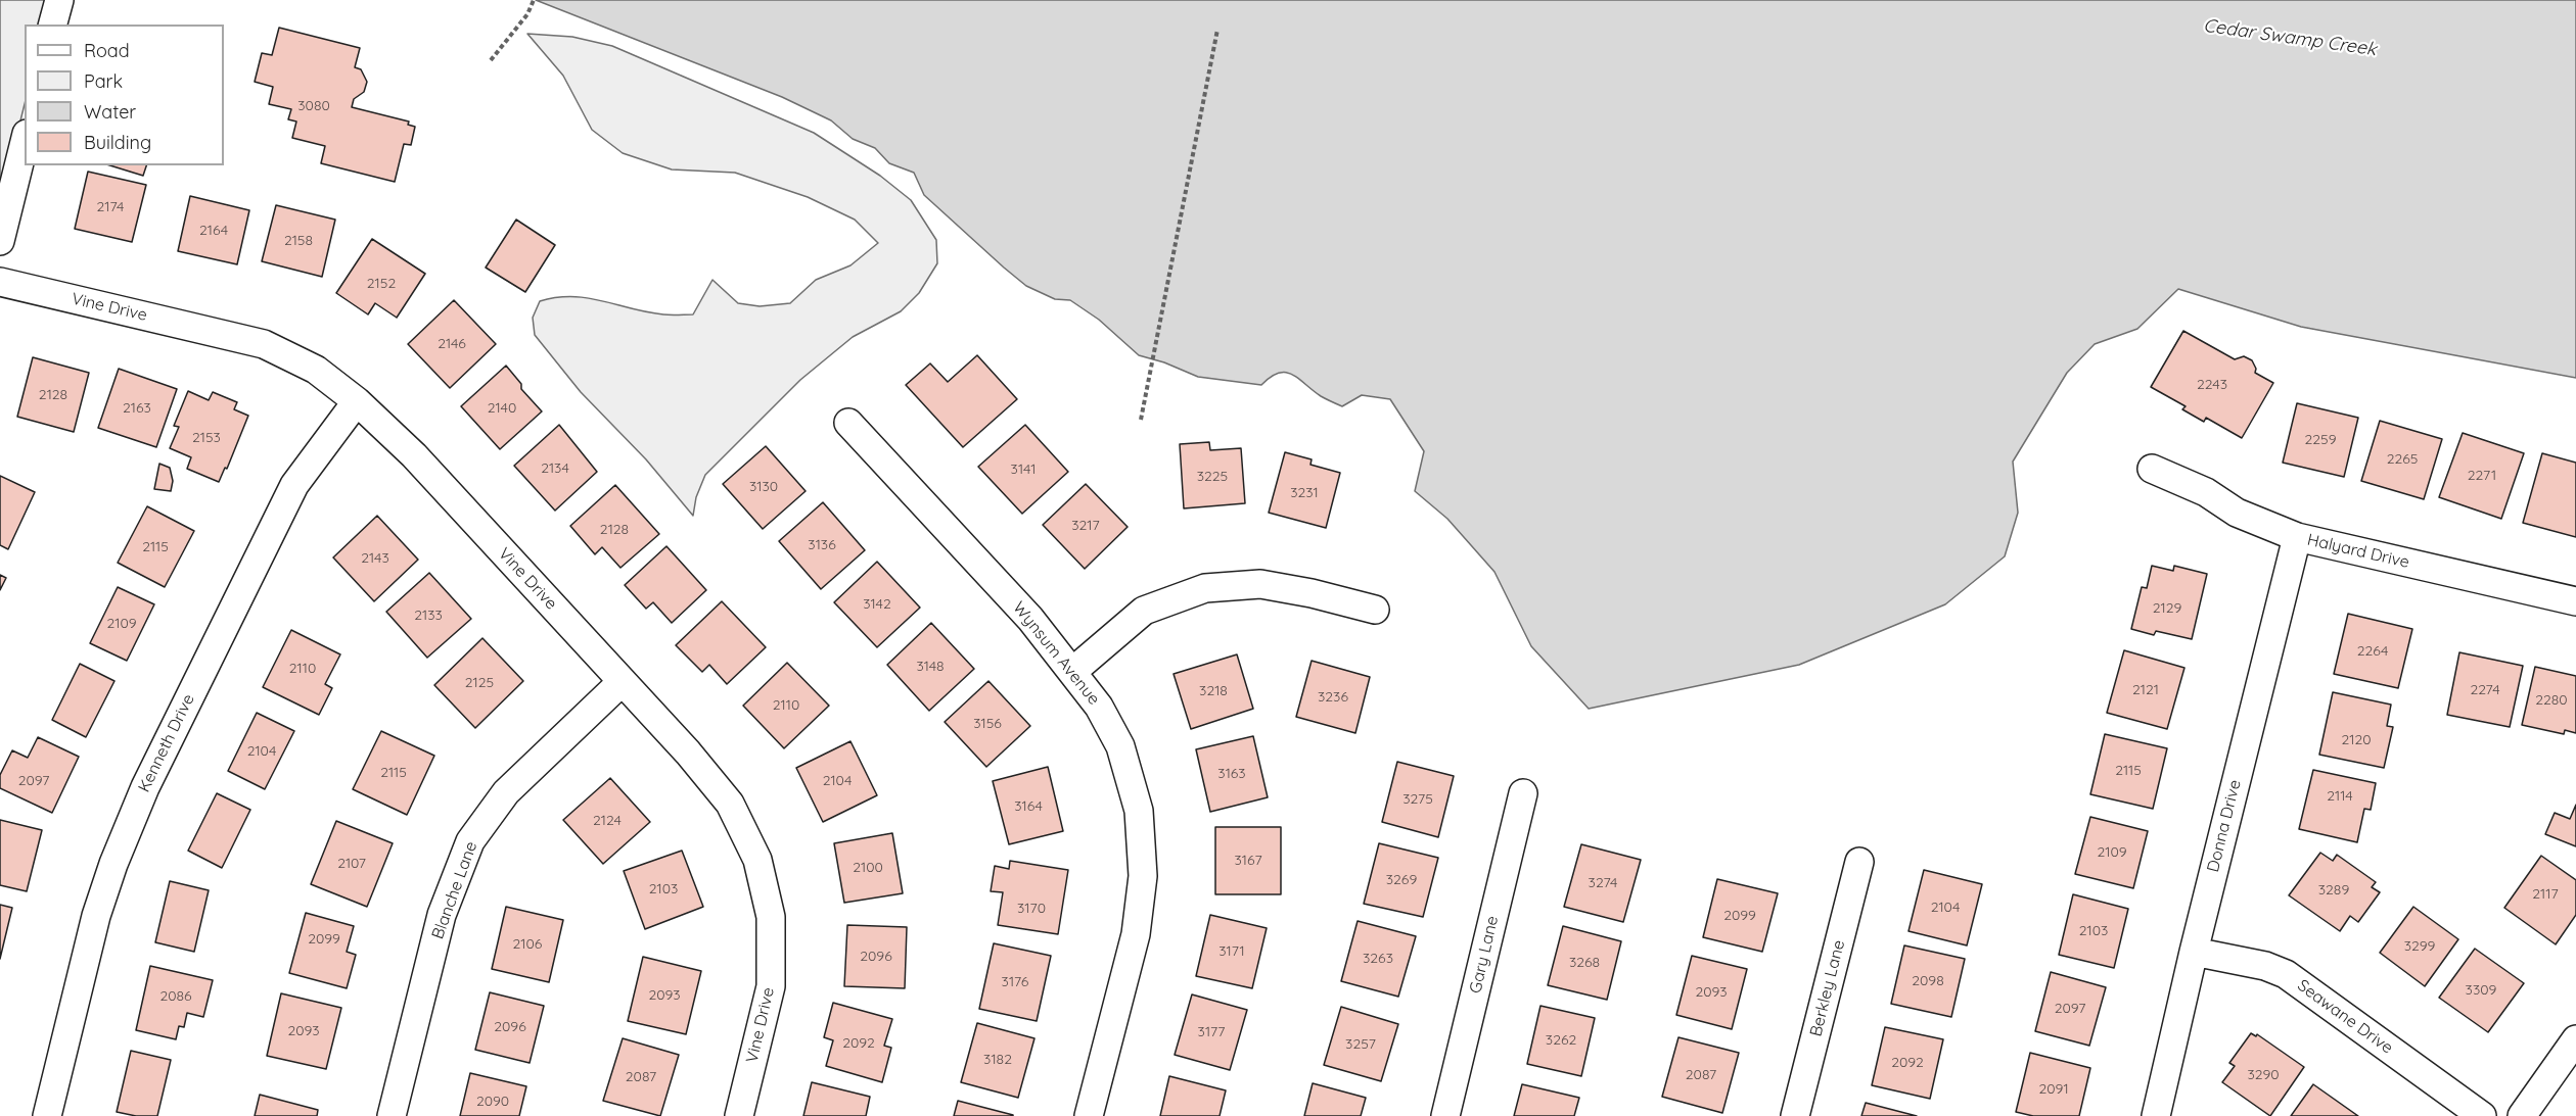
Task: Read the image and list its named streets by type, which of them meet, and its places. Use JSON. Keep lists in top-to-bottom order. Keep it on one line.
{"streets":{"street":["Vine Drive","Halyard Drive","Wynsum Avenue","Kenneth Drive","Donna Drive","Blanche Lane","Gary Lane","Berkley Lane","Seawane Drive"]},"crossings":[["Vine Drive","Kenneth Drive"],["Vine Drive","Blanche Lane"],["Halyard Drive","Donna Drive"],["Donna Drive","Seawane Drive"]],"water":["Cedar Swamp Creek"],"house_numbers":["3080","2174","2164","2158","2152","2146","2243","2128","2163","2140","2153","2259","2265","2134","3141","2271","3225","3130","3231","3217","2128","3136","2115","2143","3142","2129","2133","2109","2264","3148","2110","2125","2121","2274","3218","3236","2280","2110","3156","2120","2104","2115","2115","3163","2097","2104","2114","3275","3164","2124","2109","3167","2107","2100","3269","3274","2103","3289","2117","2104","3170","2099","2103","2099","2106","3299","3171","2096","3263","3268","2098","3176","3309","2093","2093","2086","2097","2096","2093","3177","3262","2092","3257","3182","2092","2087","3290","2087","2091","2090"],"legend":["Road","Park","Water","Building"]}
